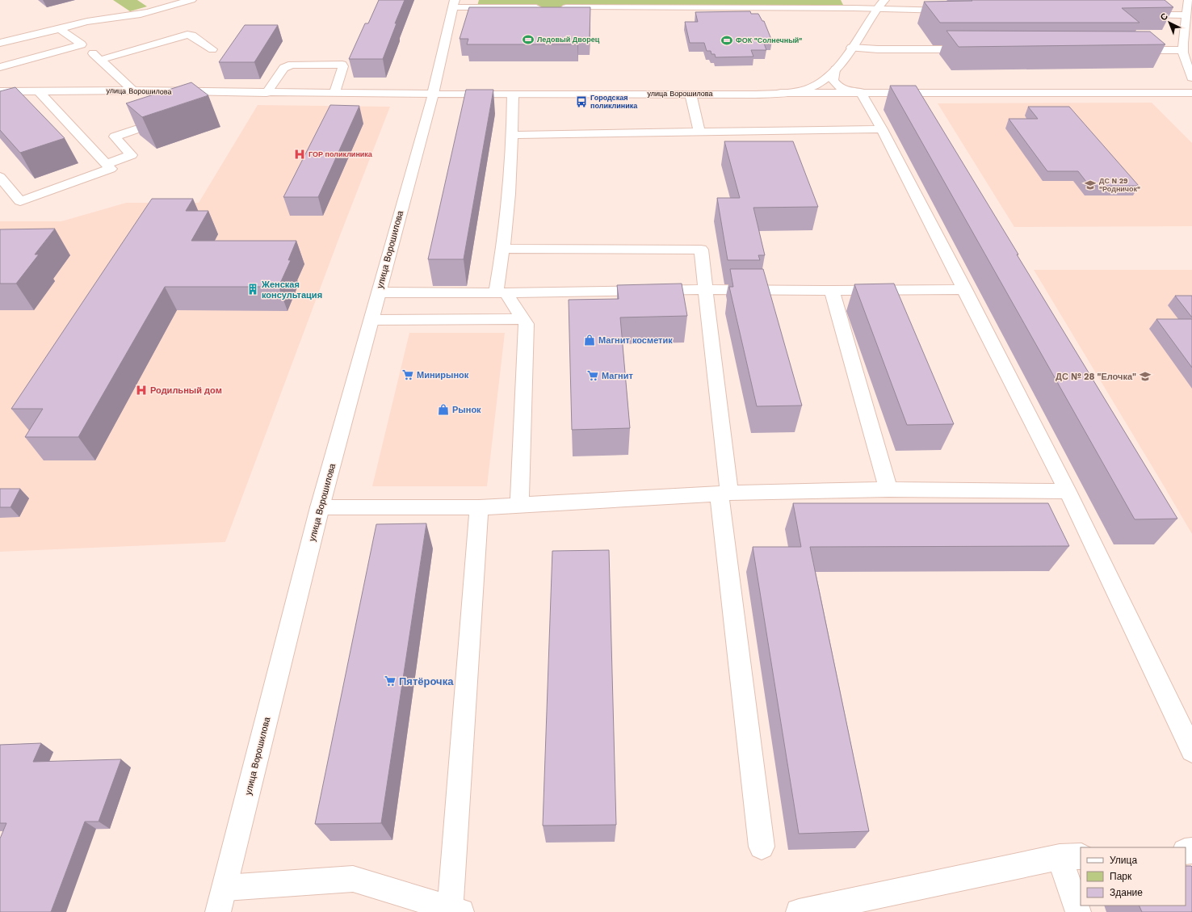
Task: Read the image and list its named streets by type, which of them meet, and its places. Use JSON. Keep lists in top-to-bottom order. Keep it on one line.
{"streets":{"main road":["улица Ворошилова"]},"places":{"sports":["Ледовый Дворец","ФОК \"Солнечный\""],"bus stop":["Городская поликлиника"],"hospital":["ГОР поликлиника","Родильный дом"],"school or university":["ДС N 29 \"Родничок\"","ДС № 28 \"Елочка\""],"building":["Женская консультация"],"shop":["Магнит косметик","Рынок"],"supermarket":["Минирынок","Магнит","Пятёрочка"]},"legend":["Улица","Парк","Здание"],"north":"top left"}
